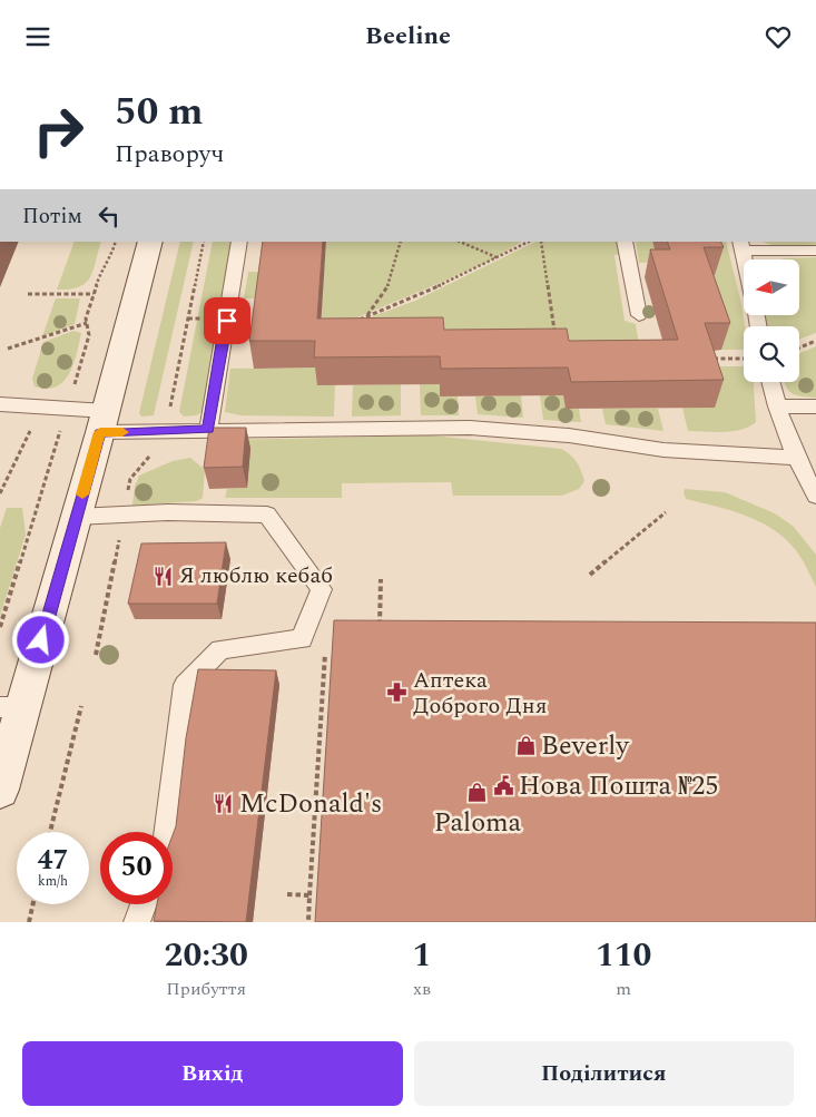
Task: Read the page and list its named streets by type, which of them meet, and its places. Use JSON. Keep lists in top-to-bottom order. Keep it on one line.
{"places":{"restaurant":["Я люблю кебаб","McDonald's"],"pharmacy":["Аптека Доброго Дня"],"shop":["Beverly","Paloma"],"public building":["Нова Пошта №25"]},"north":"left","page":{"header":"Beeline","turn":["50 m","Праворуч"],"then":"Потім","speed":"47 km/h","limit":"50","eta":["20:30","Прибуття","1","хв","110","m"],"buttons":["Вихід","Поділитися"]}}
